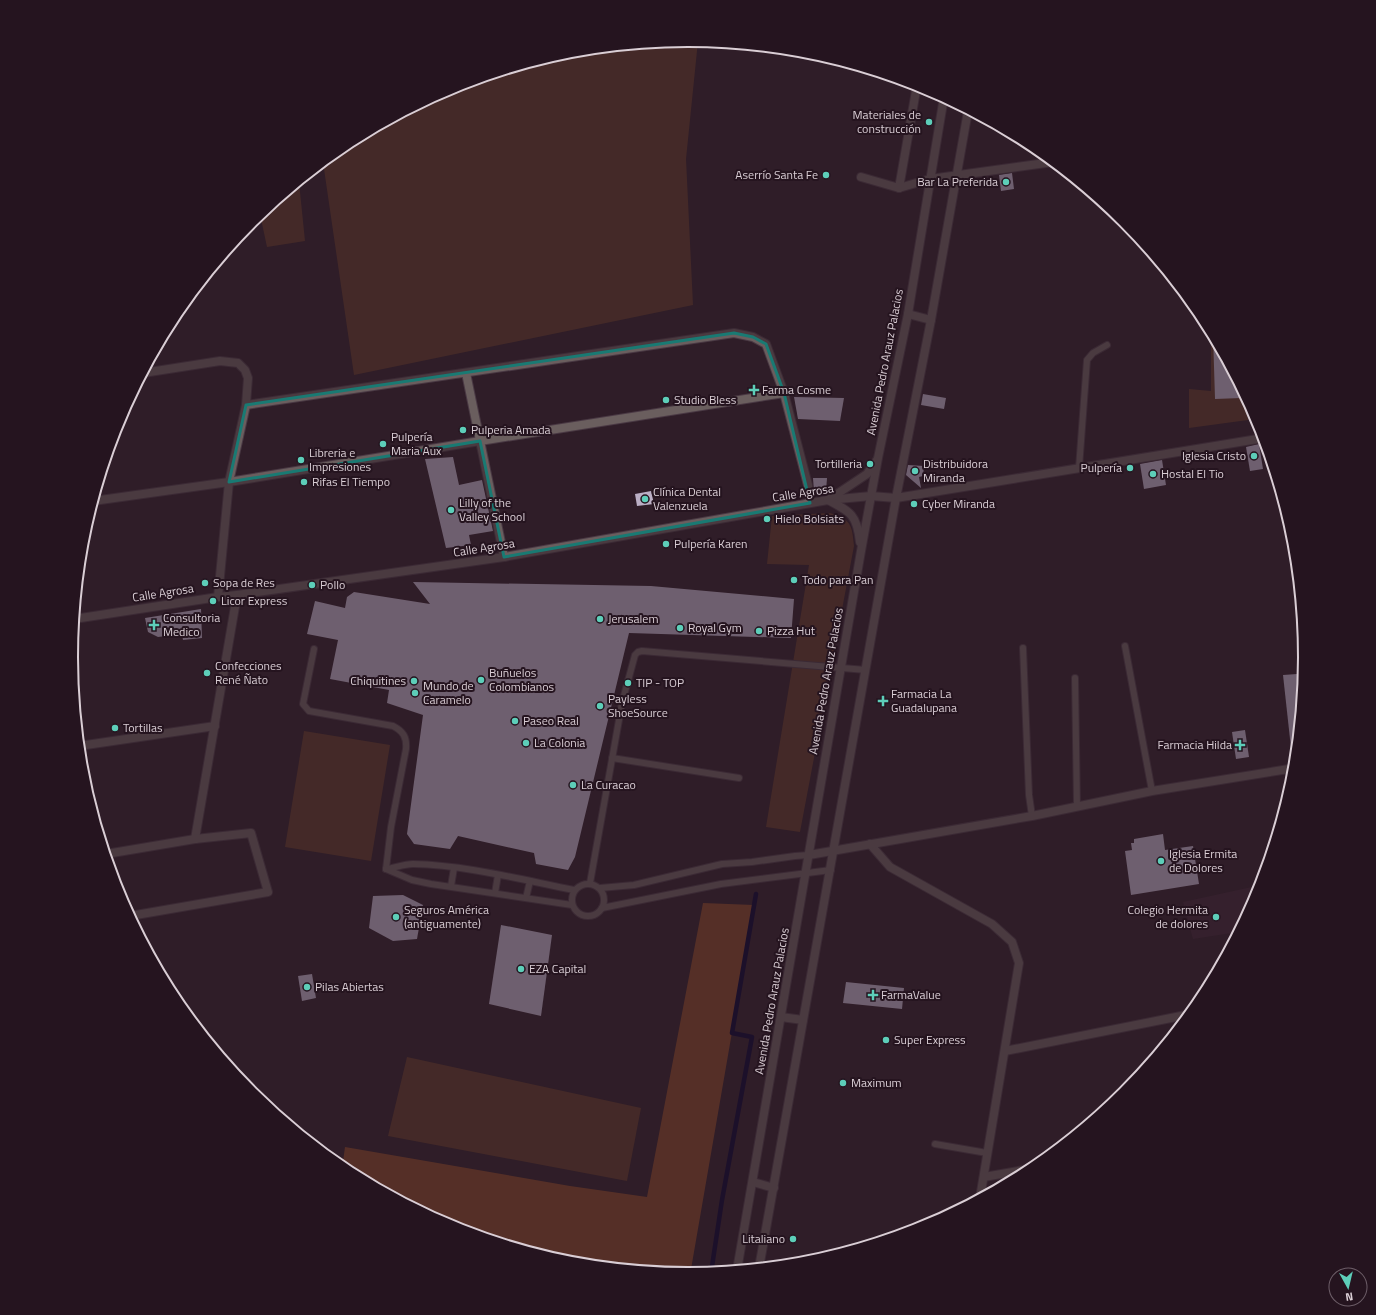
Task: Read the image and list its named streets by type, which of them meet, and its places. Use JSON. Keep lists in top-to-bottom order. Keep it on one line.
{"streets":{"street":["Avenida Pedro Arauz Palacios","Calle Agrosa"]},"crossings":[["Avenida Pedro Arauz Palacios","Calle Agrosa"]],"places":{"other":["Materiales de construcción","Aserrío Santa Fe","Bar La Preferida","Studio Bless","Pulperia Amada","Pulpería Maria Aux","Iglesia Cristo","Libreria e Impresiones","Tortilleria","Pulpería","Distribuidora Miranda","Hostal El Tio","Rifas El Tiempo","Clínica Dental Valenzuela","Cyber Miranda","Lilly of the Valley School","Hielo Bolsiats","Pulpería Karen","Todo para Pan","Sopa de Res","Pollo","Licor Express","Jerusalem","Royal Gym","Pizza Hut","Confecciones René Ñato","Buñuelos Colombianos","Chiquitines","TIP - TOP","Mundo de Caramelo","Payless ShoeSource","Paseo Real","Tortillas","La Colonia","La Curacao","Iglesia Ermita de Dolores","Seguros América (antiguamente)","Colegio Hermita de dolores","EZA Capital","Pilas Abiertas","Super Express","Maximum","Litaliano"],"health":["Farma Cosme","Consultoria Medico","Farmacia La Guadalupana","Farmacia Hilda","FarmaValue"]},"north":"bottom"}
